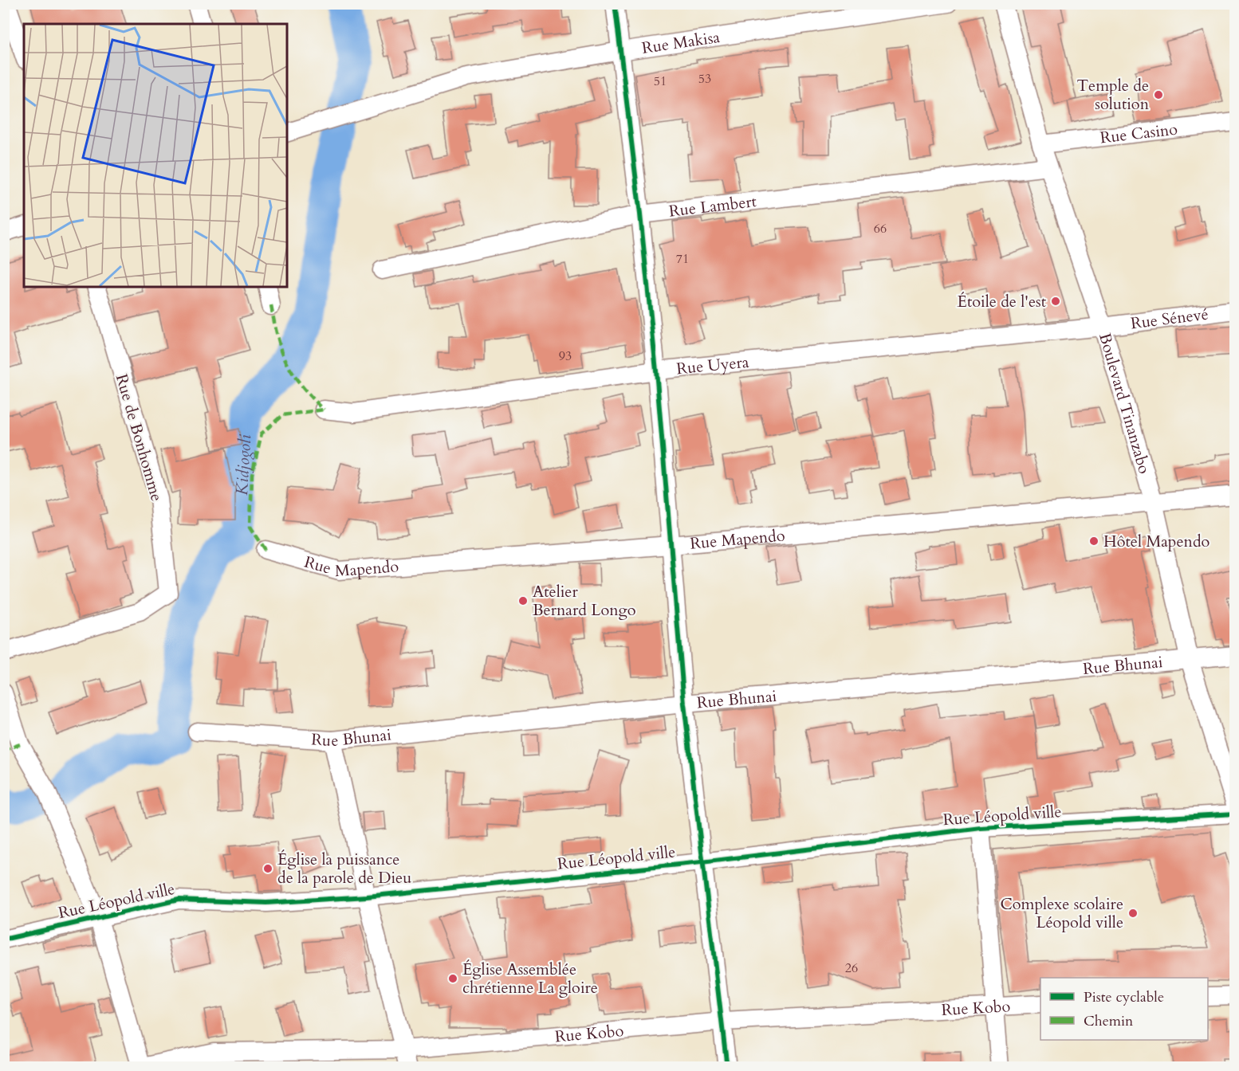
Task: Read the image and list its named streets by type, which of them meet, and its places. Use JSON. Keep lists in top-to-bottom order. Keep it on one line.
{"streets":{"street":["Rue Makisa","Rue Casino","Rue Lambert","Rue Sénevé","Rue Uyera","Boulevard Tinanzabo","Rue de Bonhomme","Rue Mapendo","Rue Bhunai","Rue Léopold ville","Rue Kobo"]},"crossings":[["Rue Casino","Boulevard Tinanzabo"],["Rue Lambert","Boulevard Tinanzabo"],["Rue Sénevé","Rue Uyera"],["Rue Sénevé","Boulevard Tinanzabo"],["Rue Uyera","Boulevard Tinanzabo"],["Boulevard Tinanzabo","Rue Mapendo"],["Boulevard Tinanzabo","Rue Bhunai"]],"water":["Kidjogoli"],"places":["Temple de solution","Étoile de l'est","Hôtel Mapendo","Atelier Bernard Longo","Église la puissance de la parole de Dieu","Complexe scolaire Léopold ville","Église Assemblée chrétienne La gloire"],"house_numbers":["53","51","66","71","93","26"],"legend":["Piste cyclable","Chemin"]}
